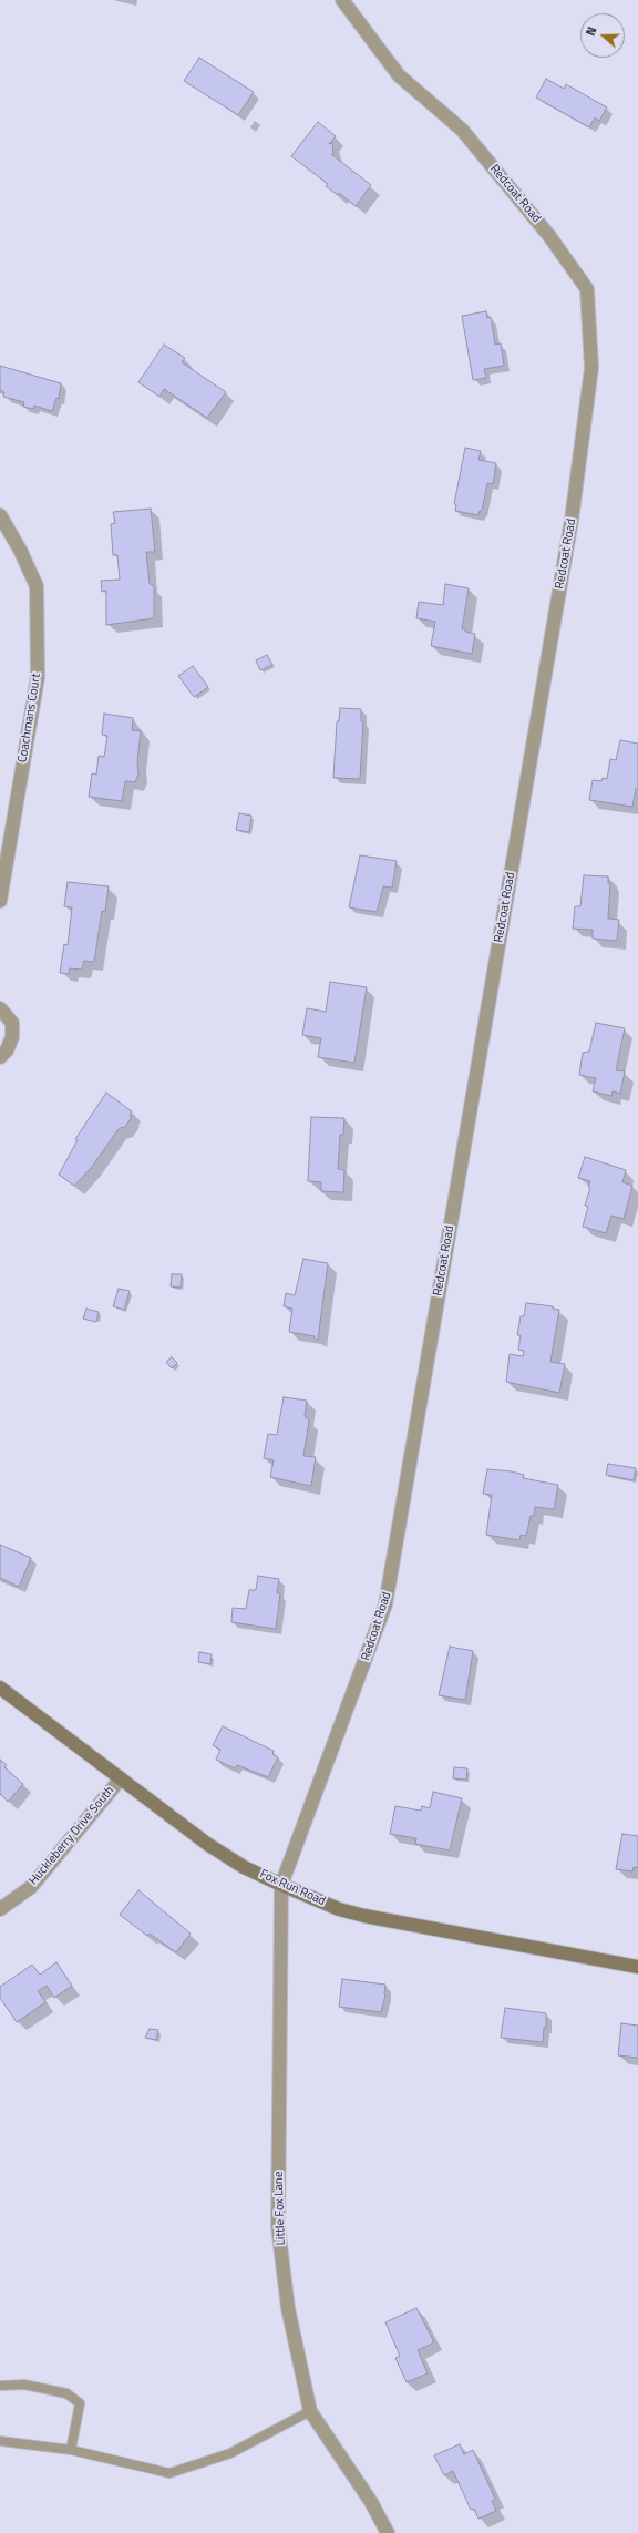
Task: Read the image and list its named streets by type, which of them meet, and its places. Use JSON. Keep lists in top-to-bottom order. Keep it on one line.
{"streets":{"street":["Redcoat Road","Coachmans Court","Huckleberry Drive South","Fox Run Road","Little Fox Lane"]},"crossings":[["Redcoat Road","Fox Run Road"],["Redcoat Road","Little Fox Lane"],["Huckleberry Drive South","Fox Run Road"],["Fox Run Road","Little Fox Lane"]],"north":"left"}
